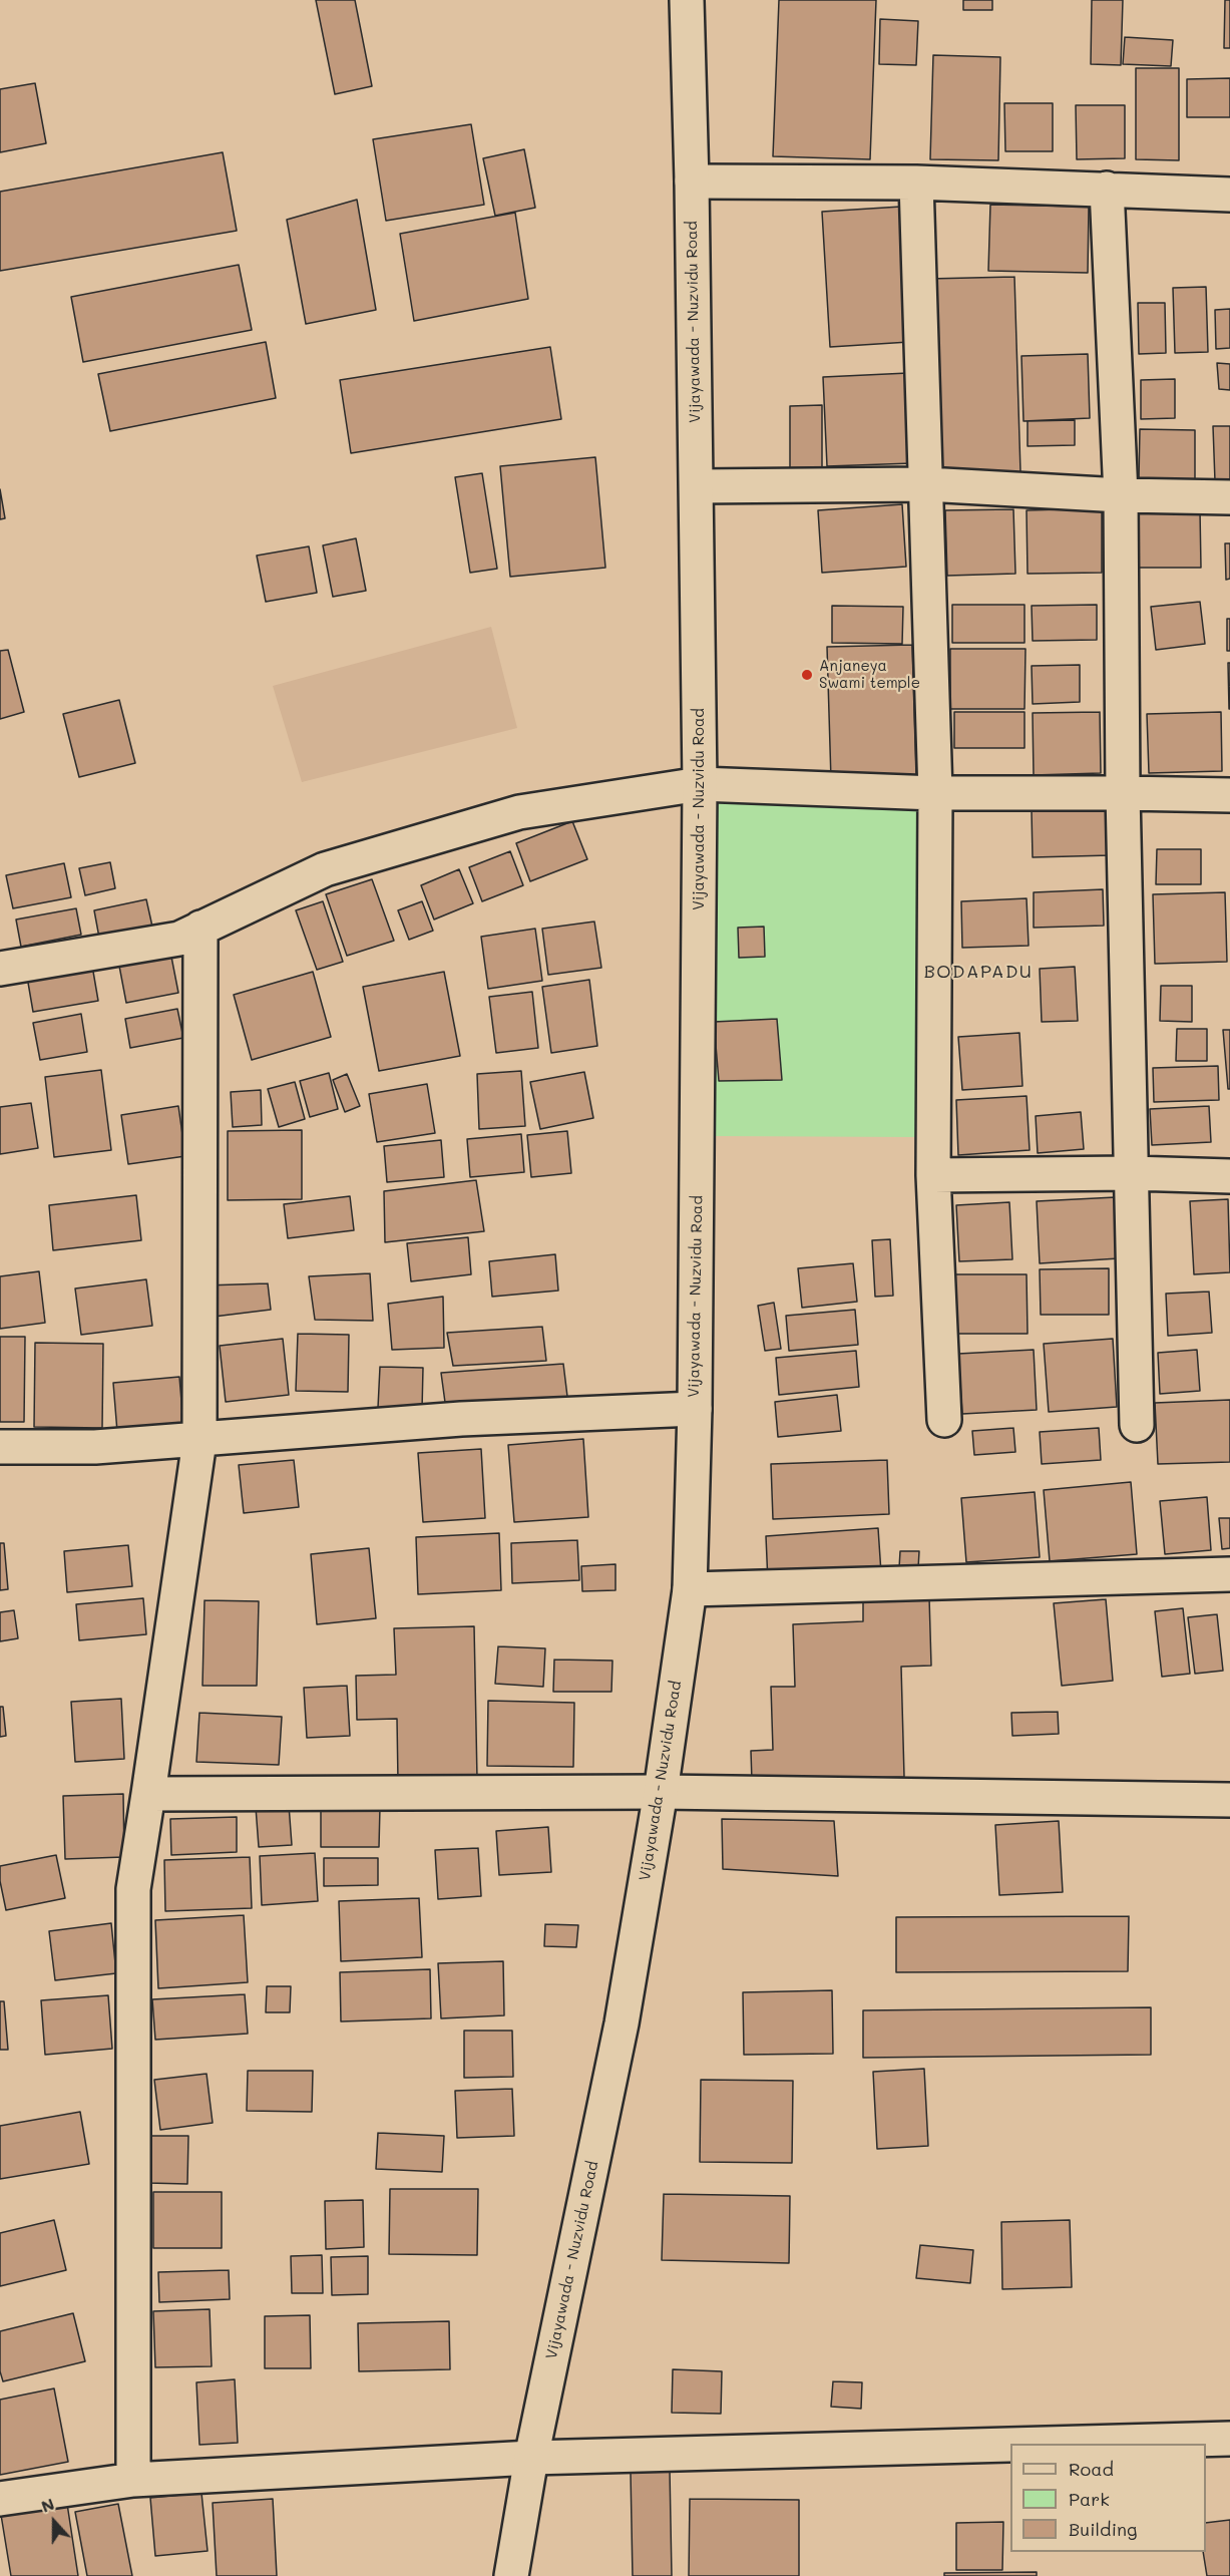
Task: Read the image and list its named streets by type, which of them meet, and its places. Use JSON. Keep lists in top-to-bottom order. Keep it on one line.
{"streets":{"street":["Vijayawada - Nuzvidu Road"]},"districts":["BODAPADU"],"places":["Anjaneya Swami temple"],"legend":["Road","Park","Building"],"north":"top"}
